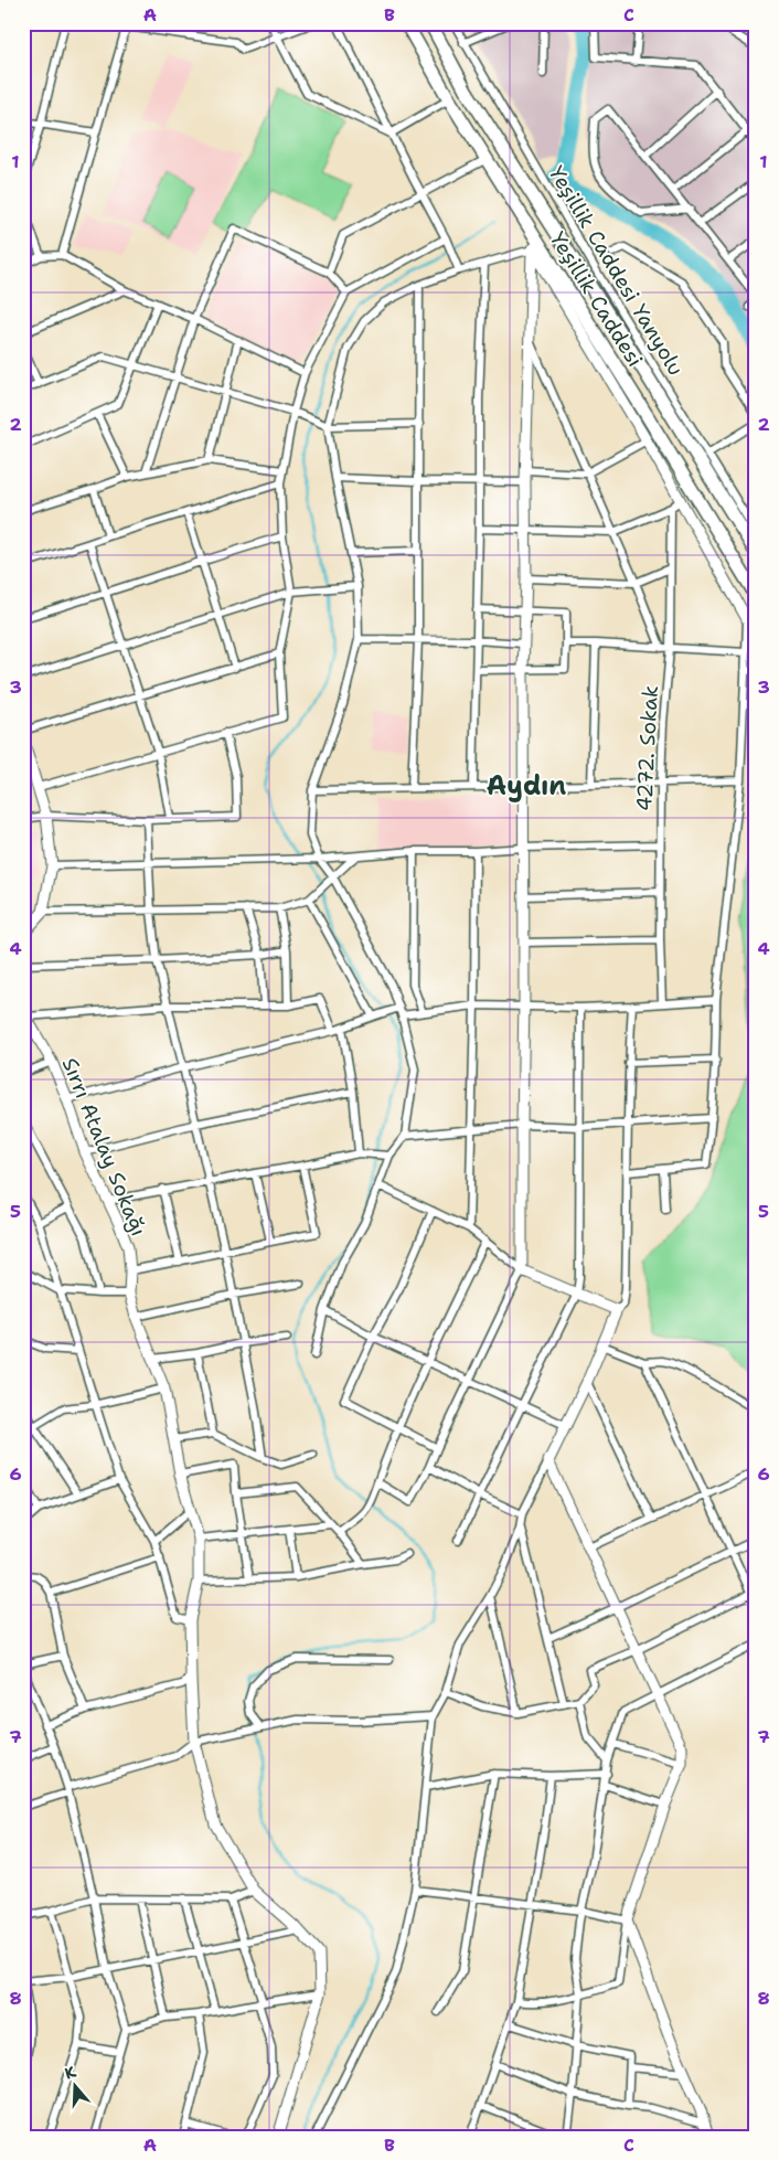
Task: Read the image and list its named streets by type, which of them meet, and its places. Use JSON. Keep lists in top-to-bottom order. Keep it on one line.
{"streets":{"highway":["Yeşillik Caddesi"],"street":["Yeşillik Caddesi Yanyolu","4272. Sokak","Sırrı Atalay Sokağı"]},"districts":["Aydın"],"north":"top","grid":{"columns":["A","B","C"],"rows":["1","2","3","4","5","6","7","8"]}}
